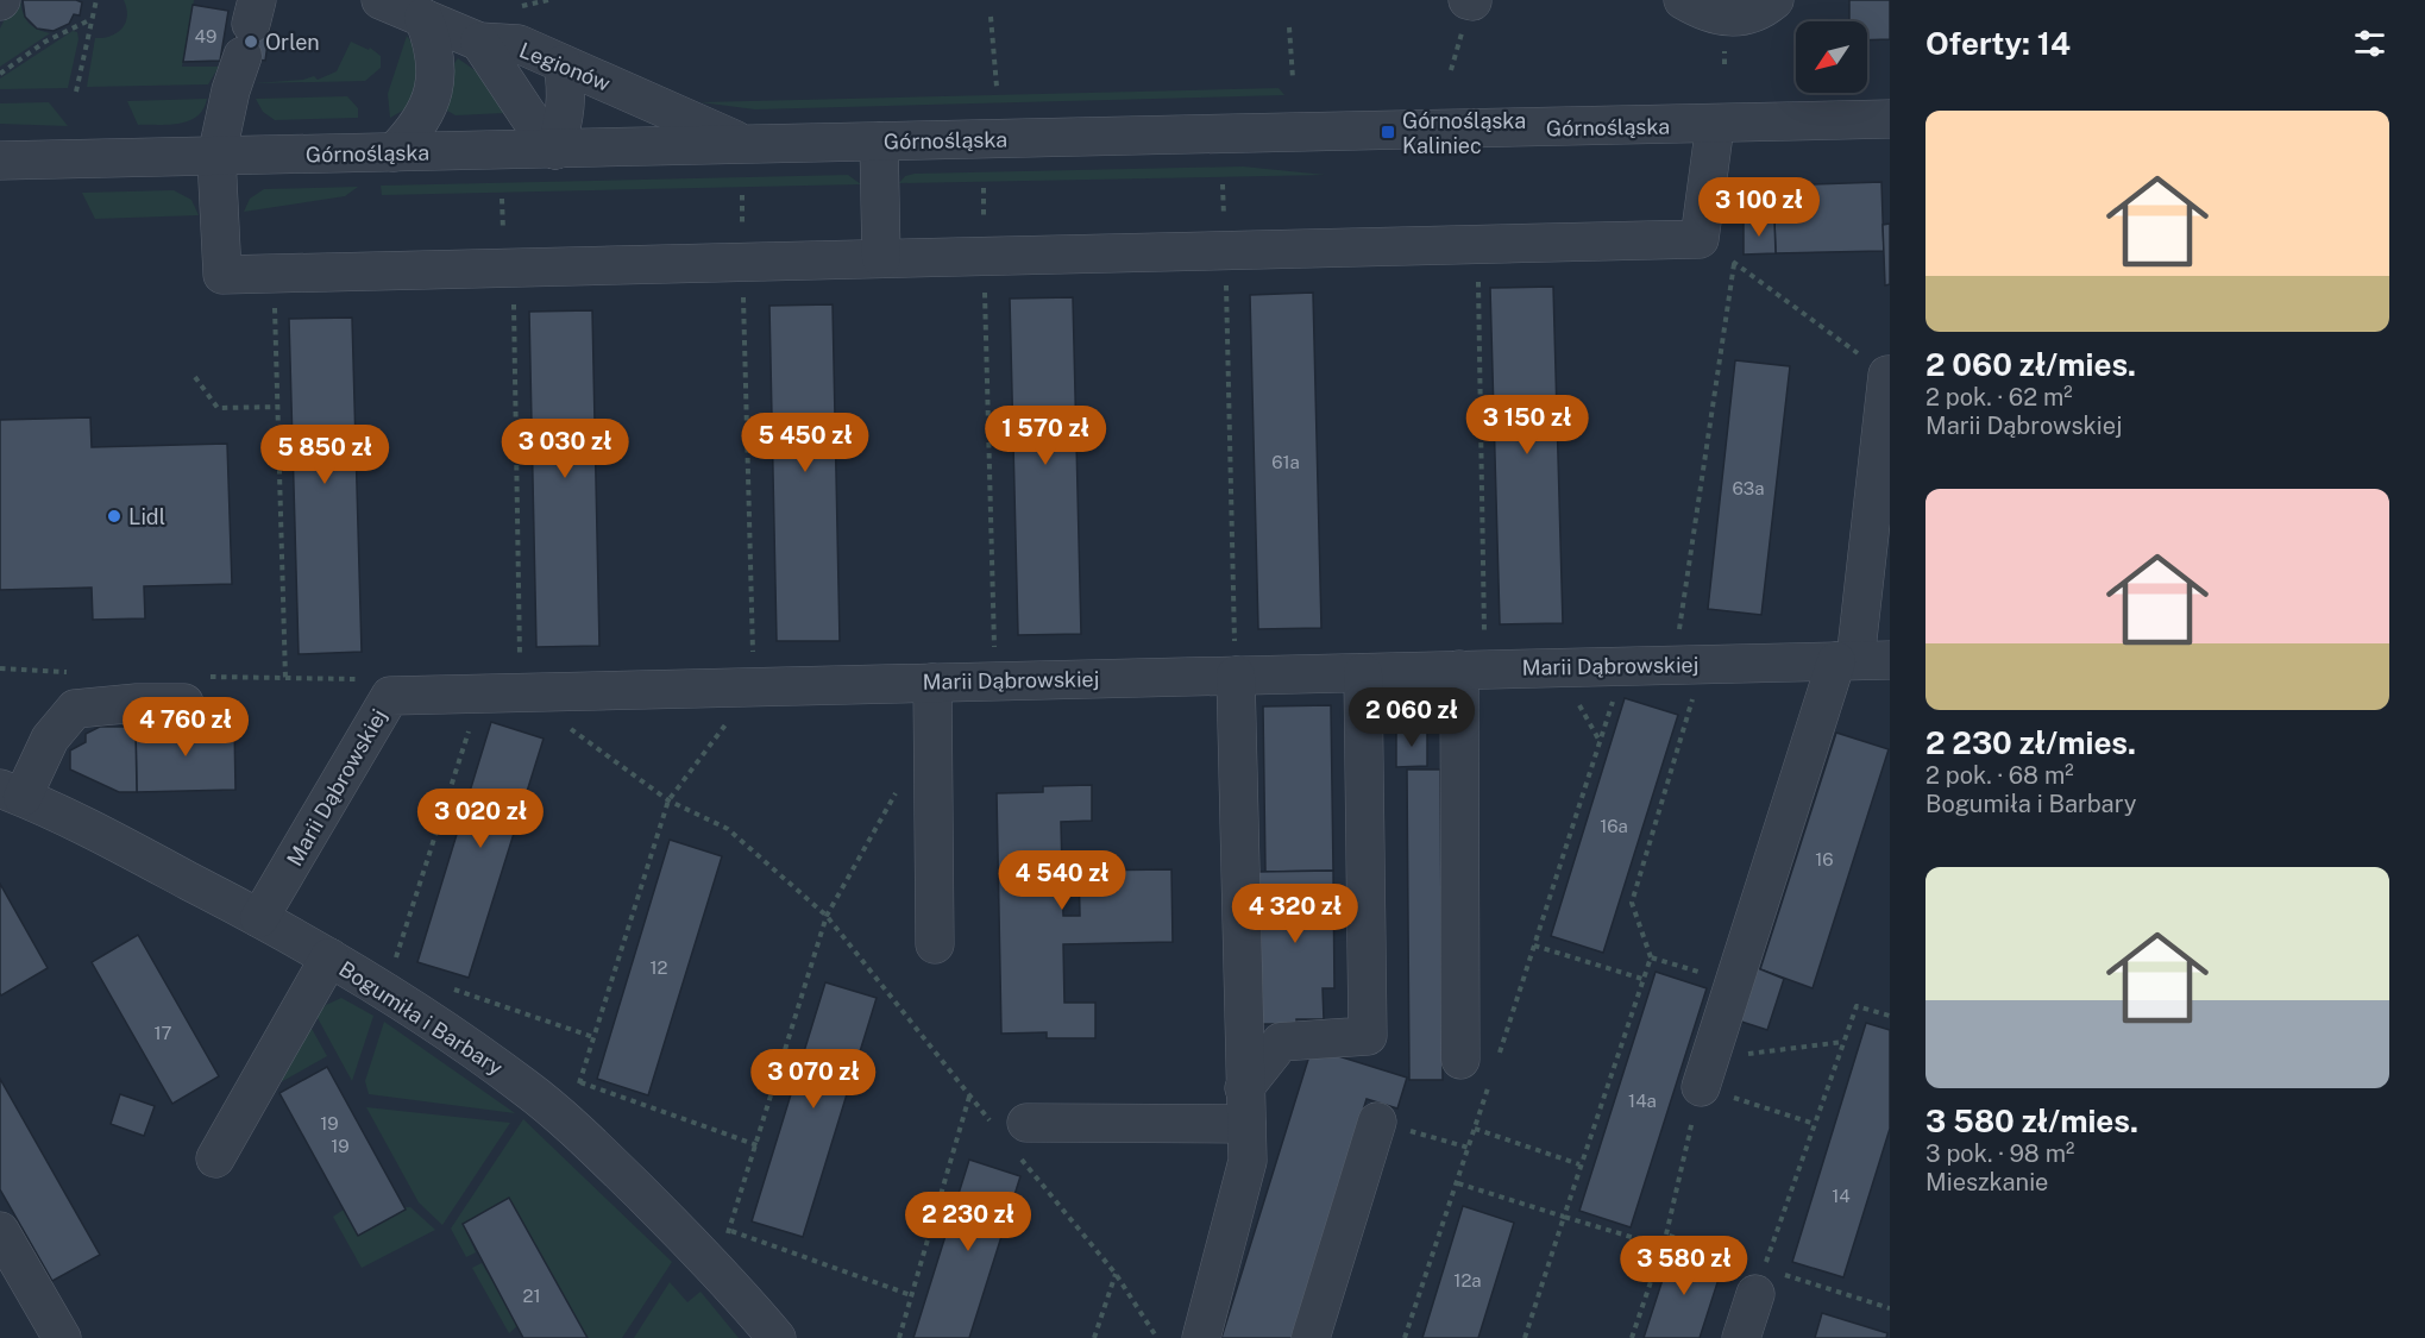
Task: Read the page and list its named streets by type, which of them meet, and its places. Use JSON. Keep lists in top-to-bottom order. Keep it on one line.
{"streets":{"street":["Legionów","Górnośląska","Marii Dąbrowskiej","Bogumiła i Barbary"]},"crossings":[["Legionów","Górnośląska"],["Marii Dąbrowskiej","Bogumiła i Barbary"]],"places":{"other":["Orlen","Lidl"],"transit":["Górnośląska Kaliniec"]},"house_numbers":["49","61a","63a","16a","16","12","17","14a","19","19","14","12a","21"],"north":"bottom left","page":{"heading":"Oferty: 14","list":[{"name":"2 060 zł/mies.","note":"2 pok. · 62 m² · Marii Dąbrowskiej"},{"name":"2 230 zł/mies.","note":"2 pok. · 68 m² · Bogumiła i Barbary"},{"name":"3 580 zł/mies.","note":"3 pok. · 98 m² · Mieszkanie"}],"price":["3 100 zł","3 150 zł","1 570 zł","5 450 zł","3 030 zł","5 850 zł","2 060 zł","4 760 zł","3 020 zł","4 540 zł","4 320 zł","3 070 zł","2 230 zł","3 580 zł"]}}
